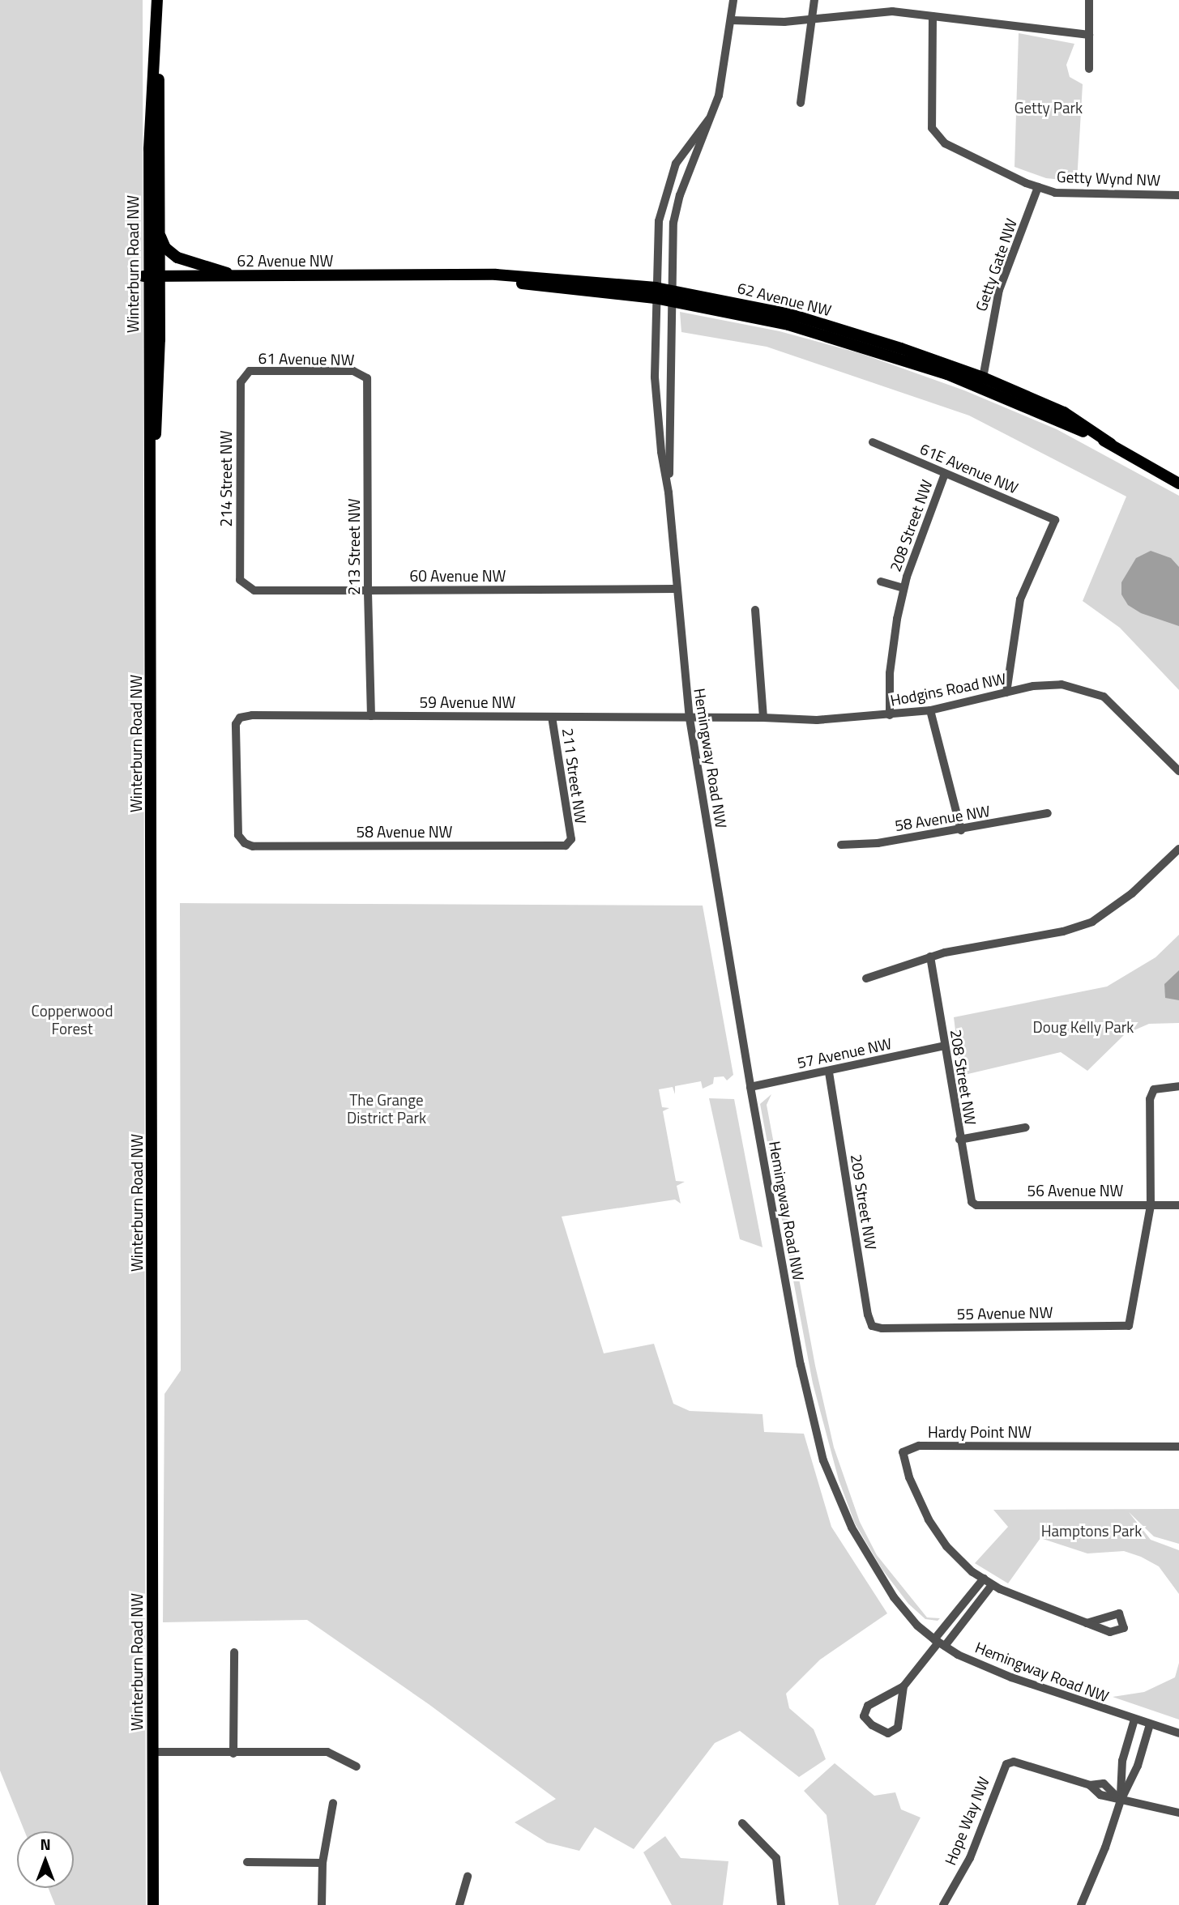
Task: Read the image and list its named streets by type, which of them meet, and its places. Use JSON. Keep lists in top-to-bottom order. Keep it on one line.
{"streets":{"main road":["62 Avenue NW","Winterburn Road NW"],"street":["Getty Wynd NW","Getty Gate NW","61 Avenue NW","61E Avenue NW","214 Street NW","208 Street NW","213 Street NW","60 Avenue NW","Hodgins Road NW","59 Avenue NW","Hemingway Road NW","211 Street NW","58 Avenue NW","57 Avenue NW","56 Avenue NW","209 Street NW","55 Avenue NW","Hardy Point NW","Hope Way NW"]},"crossings":[["Getty Wynd NW","Getty Gate NW"],["62 Avenue NW","Winterburn Road NW"],["62 Avenue NW","Getty Gate NW"],["62 Avenue NW","Hemingway Road NW"],["61 Avenue NW","214 Street NW"],["61 Avenue NW","213 Street NW"],["61E Avenue NW","208 Street NW"],["61E Avenue NW","Hodgins Road NW"],["214 Street NW","60 Avenue NW"],["208 Street NW","Hodgins Road NW"],["208 Street NW","57 Avenue NW"],["208 Street NW","56 Avenue NW"],["213 Street NW","60 Avenue NW"],["213 Street NW","59 Avenue NW"],["60 Avenue NW","Hemingway Road NW"],["Hodgins Road NW","59 Avenue NW"],["Hodgins Road NW","Hemingway Road NW"],["59 Avenue NW","Hemingway Road NW"],["59 Avenue NW","211 Street NW"],["59 Avenue NW","58 Avenue NW"],["Hemingway Road NW","57 Avenue NW"],["211 Street NW","58 Avenue NW"],["57 Avenue NW","209 Street NW"],["56 Avenue NW","55 Avenue NW"],["209 Street NW","55 Avenue NW"]],"parks":["Getty Park","Copperwood Forest","Doug Kelly Park","The Grange District Park","Hamptons Park"],"north":"top"}
